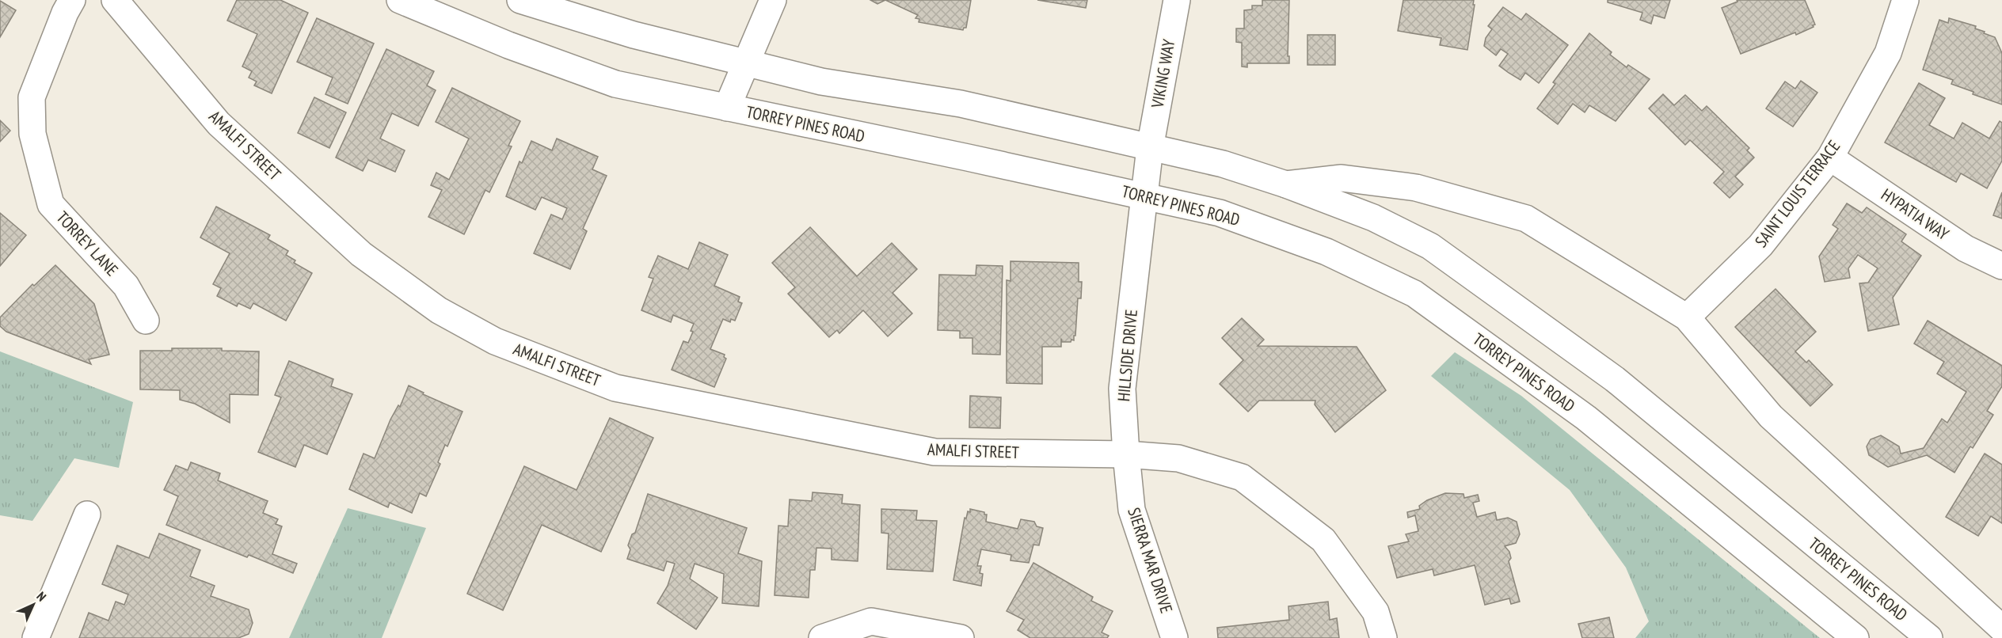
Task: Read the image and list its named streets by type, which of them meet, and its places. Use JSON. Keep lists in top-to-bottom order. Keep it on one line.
{"streets":{"street":["VIKING WAY","TORREY PINES ROAD","AMALFI STREET","SAINT LOUIS TERRACE","HYPATIA WAY","TORREY LANE","HILLSIDE DRIVE","SIERRA MAR DRIVE"]},"crossings":[["VIKING WAY","TORREY PINES ROAD"],["VIKING WAY","HILLSIDE DRIVE"],["TORREY PINES ROAD","HILLSIDE DRIVE"],["AMALFI STREET","HILLSIDE DRIVE"],["AMALFI STREET","SIERRA MAR DRIVE"],["SAINT LOUIS TERRACE","HYPATIA WAY"],["HILLSIDE DRIVE","SIERRA MAR DRIVE"]],"north":"top right"}
